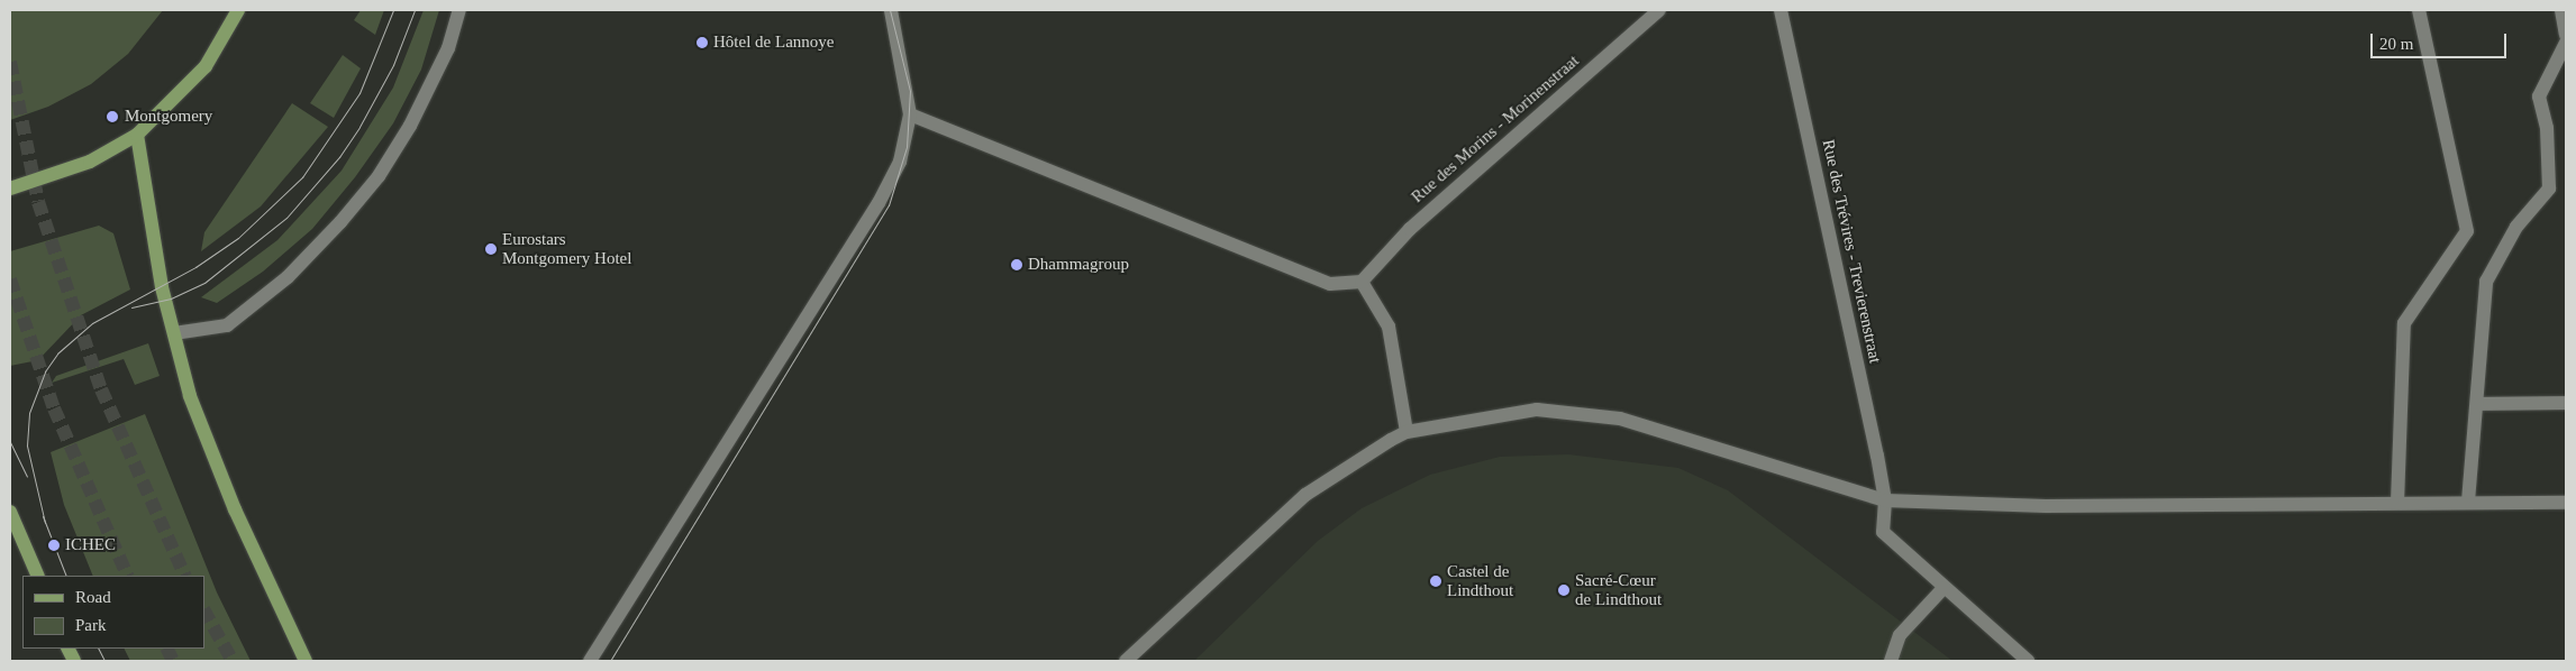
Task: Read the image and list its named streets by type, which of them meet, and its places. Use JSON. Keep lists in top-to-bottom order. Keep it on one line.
{"streets":{"street":["Rue des Morins - Morinenstraat","Rue des Trévires - Trevierenstraat"]},"places":["Hôtel de Lannoye","Montgomery","Eurostars Montgomery Hotel","Dhammagroup","ICHEC","Castel de Lindthout","Sacré-Cœur de Lindthout"],"legend":["Road","Park"],"scale_bar":"20 m"}
